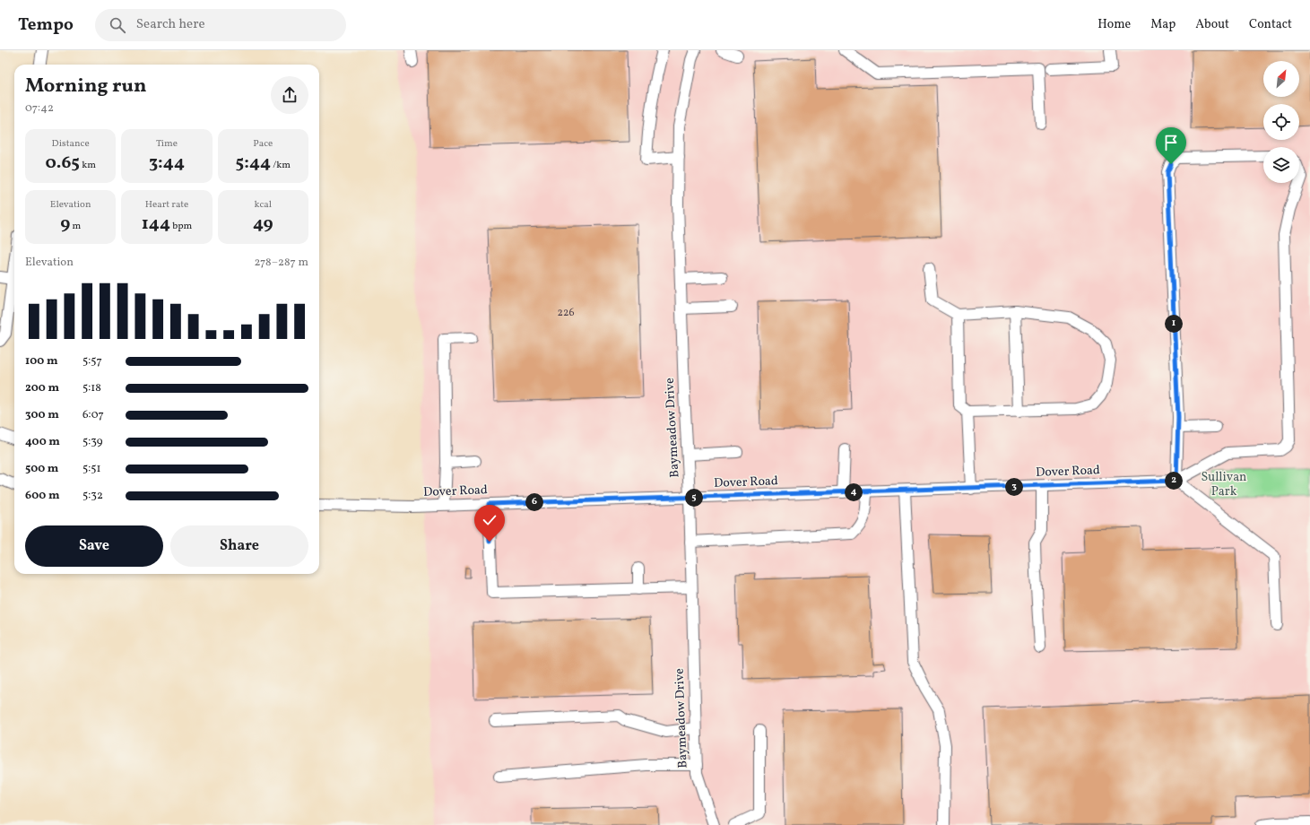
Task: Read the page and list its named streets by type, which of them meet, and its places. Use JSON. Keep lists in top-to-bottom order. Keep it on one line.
{"streets":{"street":["Baymeadow Drive","Dover Road"]},"crossings":[["Baymeadow Drive","Dover Road"]],"parks":["Sullivan Park"],"house_numbers":["226"],"north":"top right","page":{"header":"Tempo","search":"Search here","nav":["Home","Map","About","Contact"],"heading":["Morning run","07:42"],"stats":[["Distance","0.65 km"],["Time","3:44"],["Pace","5:44 /km"],["Elevation","9 m"],["Heart rate","144 bpm"],["kcal","49"]],"chart":["Elevation","278–287 m"],"pins":["1","2","3","4","5","6"],"list":[{"name":"100 m","note":"5:57"},{"name":"200 m","note":"5:18"},{"name":"300 m","note":"6:07"},{"name":"400 m","note":"5:39"},{"name":"500 m","note":"5:51"},{"name":"600 m","note":"5:32"}],"buttons":["Save","Share"]}}
